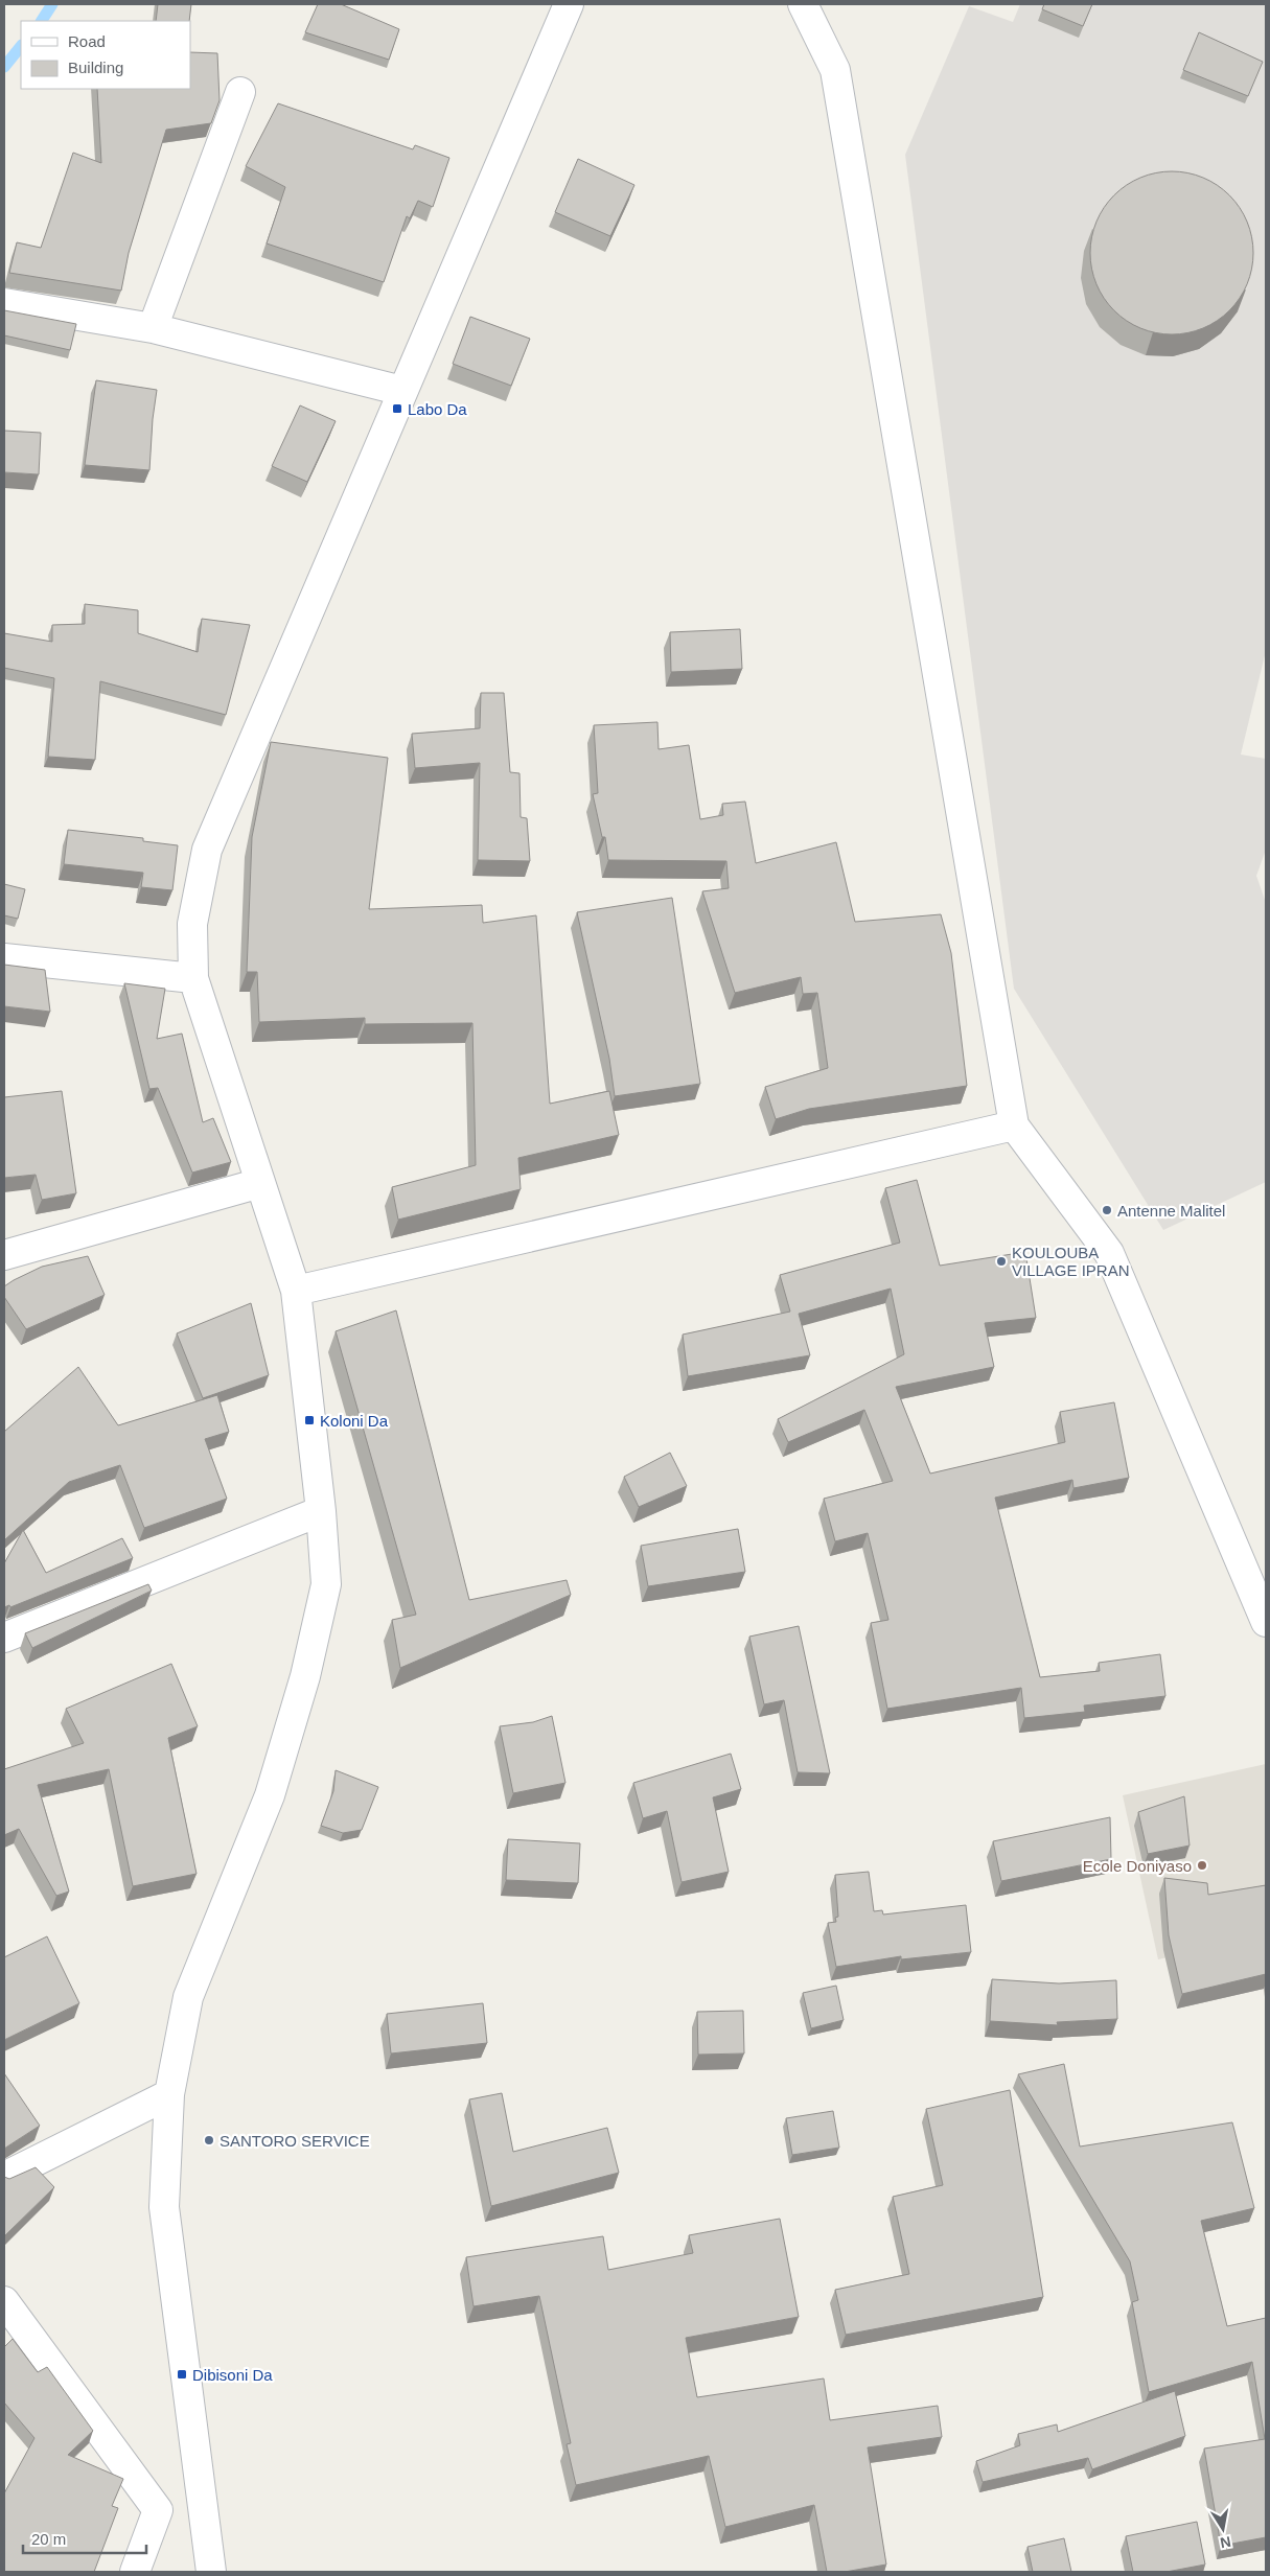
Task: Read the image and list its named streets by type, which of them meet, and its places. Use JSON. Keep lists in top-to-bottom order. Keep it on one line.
{"places":{"transit":["Labo Da","Koloni Da","Dibisoni Da"],"other":["Antenne Malitel","KOULOUBA VILLAGE IPRAN","Ecole Doniyaso","SANTORO SERVICE"]},"legend":["Road","Building"],"scale_bar":"20 m","north":"bottom"}
